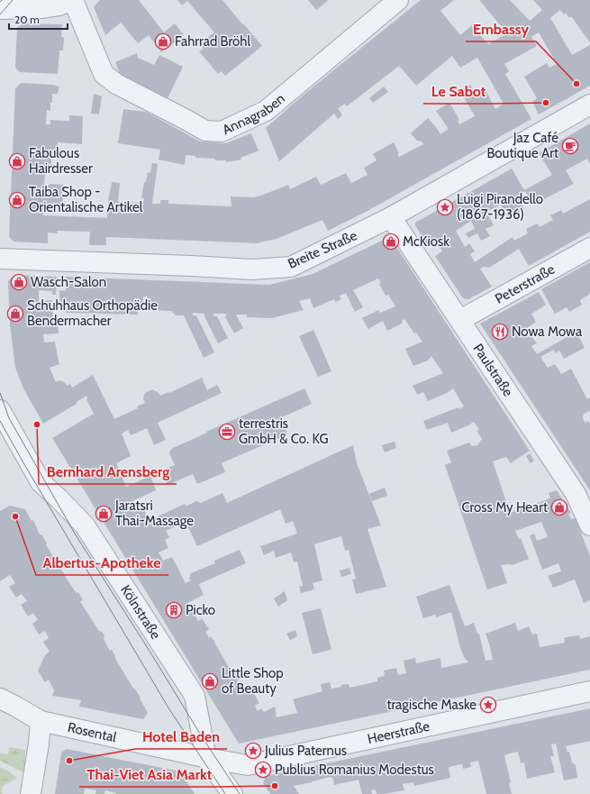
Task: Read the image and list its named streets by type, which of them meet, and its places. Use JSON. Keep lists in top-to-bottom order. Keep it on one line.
{"streets":{"street":["Annagraben","Breite Straße","Peterstraße","Paulstraße","Kölnstraße","Rosental","Heerstraße"]},"crossings":[["Breite Straße","Paulstraße"],["Peterstraße","Paulstraße"],["Kölnstraße","Rosental"],["Kölnstraße","Heerstraße"],["Rosental","Heerstraße"]],"places":{"shop":["Fahrrad Bröhl","Fabulous Hairdresser","Taiba Shop - Orientalische Artikel","McKiosk","Wasch-Salon","Schuhhaus Orthopädie Bendermacher","Cross My Heart","Jaratsri Thai-Massage","Little Shop of Beauty"],"other":["Embassy","Le Sabot","Bernhard Arensberg","Albertus-Apotheke","Hotel Baden","Thai-Viet Asia Markt"],"cafe":["Jaz Café Boutique Art"],"place":["Luigi Pirandello (1867-1936)","tragische Maske","Julius Paternus","Publius Romanius Modestus"],"restaurant":["Nowa Mowa"],"office":["terrestris GmbH & Co. KG"],"building":["Picko"]},"scale_bar":"20 m"}
